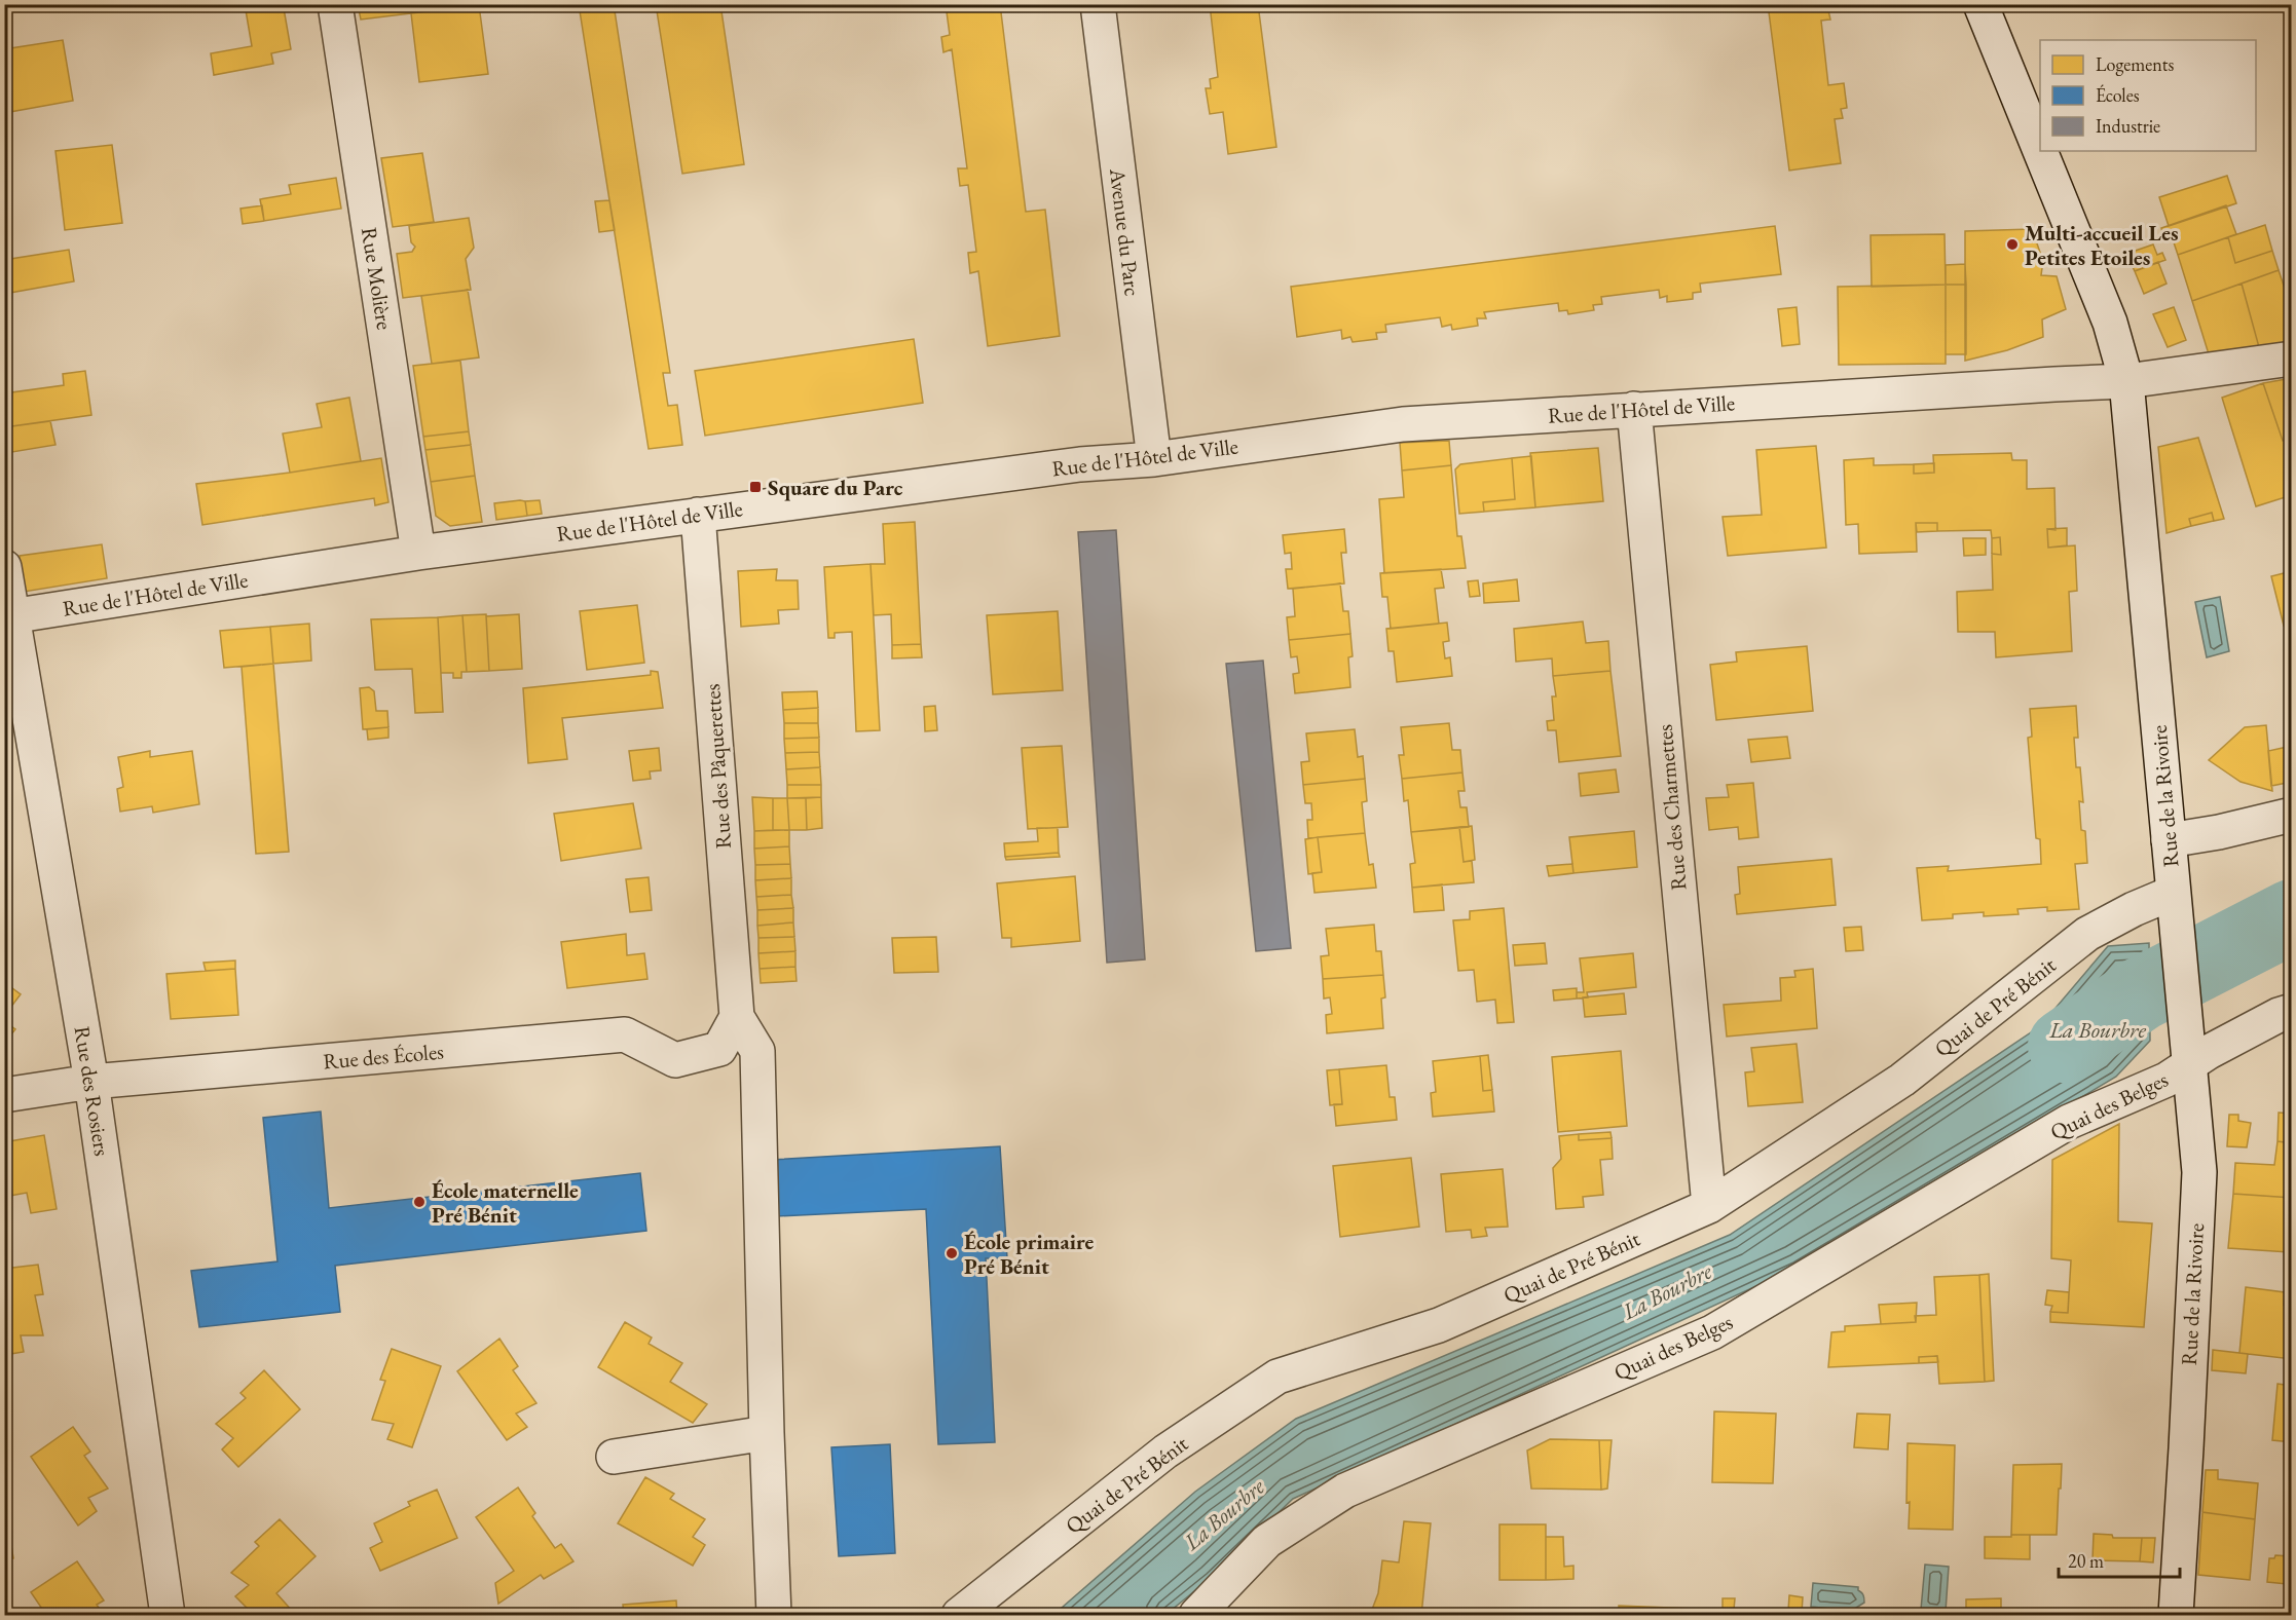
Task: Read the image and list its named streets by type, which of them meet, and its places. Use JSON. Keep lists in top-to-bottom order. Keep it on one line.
{"streets":{"street":["Avenue du Parc","Rue Molière","Rue de l'Hôtel de Ville","Rue des Pâquerettes","Rue de la Rivoire","Rue des Charmettes","Quai de Pré Bénit","Rue des Écoles","Rue des Rosiers","Quai des Belges"]},"crossings":[["Avenue du Parc","Rue de l'Hôtel de Ville"],["Rue Molière","Rue de l'Hôtel de Ville"],["Rue de l'Hôtel de Ville","Rue des Pâquerettes"],["Rue de l'Hôtel de Ville","Rue de la Rivoire"],["Rue de l'Hôtel de Ville","Rue des Charmettes"],["Rue de l'Hôtel de Ville","Rue des Rosiers"],["Rue des Pâquerettes","Rue des Écoles"],["Rue de la Rivoire","Quai de Pré Bénit"],["Rue de la Rivoire","Quai des Belges"],["Rue des Charmettes","Quai de Pré Bénit"],["Rue des Écoles","Rue des Rosiers"]],"water":["La Bourbre"],"places":{"other":["Multi-accueil Les Petites Etoiles","École maternelle Pré Bénit","École primaire Pré Bénit"],"transit":["Square du Parc"]},"legend":["Logements","Écoles","Industrie"],"scale_bar":"20 m"}
